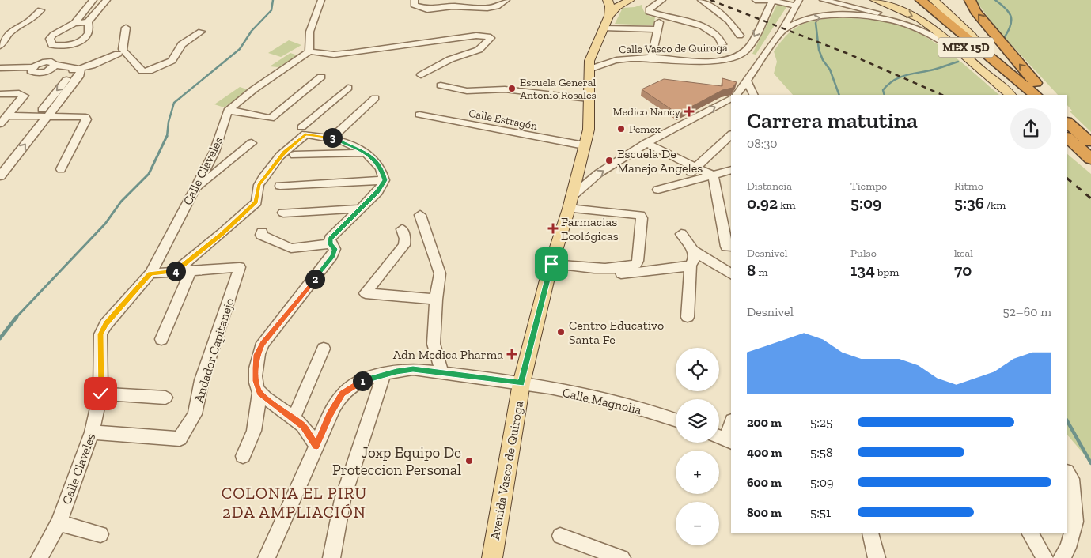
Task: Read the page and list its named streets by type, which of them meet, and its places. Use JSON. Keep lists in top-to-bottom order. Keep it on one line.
{"streets":{"highway":["MEX 15D"],"main road":["Avenida Vasco de Quiroga"],"street":["Calle Vasco de Quiroga","Calle Estragón","Calle Claveles","Andador Capitanejo","Calle Magnolia"]},"crossings":[["Calle Vasco de Quiroga","Avenida Vasco de Quiroga"],["Calle Estragón","Avenida Vasco de Quiroga"],["Calle Claveles","Andador Capitanejo"],["Calle Magnolia","Avenida Vasco de Quiroga"]],"districts":["COLONIA EL PIRU 2DA AMPLIACIÓN"],"places":{"other":["Escuela General Antonio Rosales","Pemex","Escuela De Manejo Angeles","Centro Educativo Santa Fe","Joxp Equipo De Proteccion Personal"],"health":["Medico Nancy","Farmacias Ecológicas","Adn Medica Pharma"]},"page":{"heading":["Carrera matutina","08:30"],"pins":["3","4","2","1"],"stats":[["Distancia","0.92 km"],["Tiempo","5:09"],["Ritmo","5:36 /km"],["Desnivel","8 m"],["Pulso","134 bpm"],["kcal","70"]],"chart":["Desnivel","52–60 m"],"map_buttons":["+","−"],"list":[{"name":"200 m","note":"5:25"},{"name":"400 m","note":"5:58"},{"name":"600 m","note":"5:09"},{"name":"800 m","note":"5:51"}]}}
